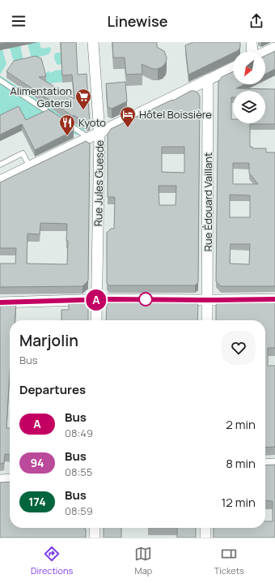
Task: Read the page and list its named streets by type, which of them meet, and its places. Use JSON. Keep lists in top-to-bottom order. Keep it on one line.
{"streets":{"street":["Rue Jules Guesde","Rue Édouard Vaillant"]},"places":{"supermarket":["Alimentation Gatersi"],"hotel":["Hôtel Boissière"],"restaurant":["Kyoto"]},"lines":["bus line A"],"north":"bottom left","page":{"header":"Linewise","on_map":"A","heading":[["Marjolin","Bus"],"Departures"],"list":[{"mark":"A","name":"Bus","note":"08:49","value":"2 min"},{"mark":"94","name":"Bus","note":"08:55","value":"8 min"},{"mark":"174","name":"Bus","note":"08:59","value":"12 min"}],"tabs":["Directions","Map","Tickets"]}}
